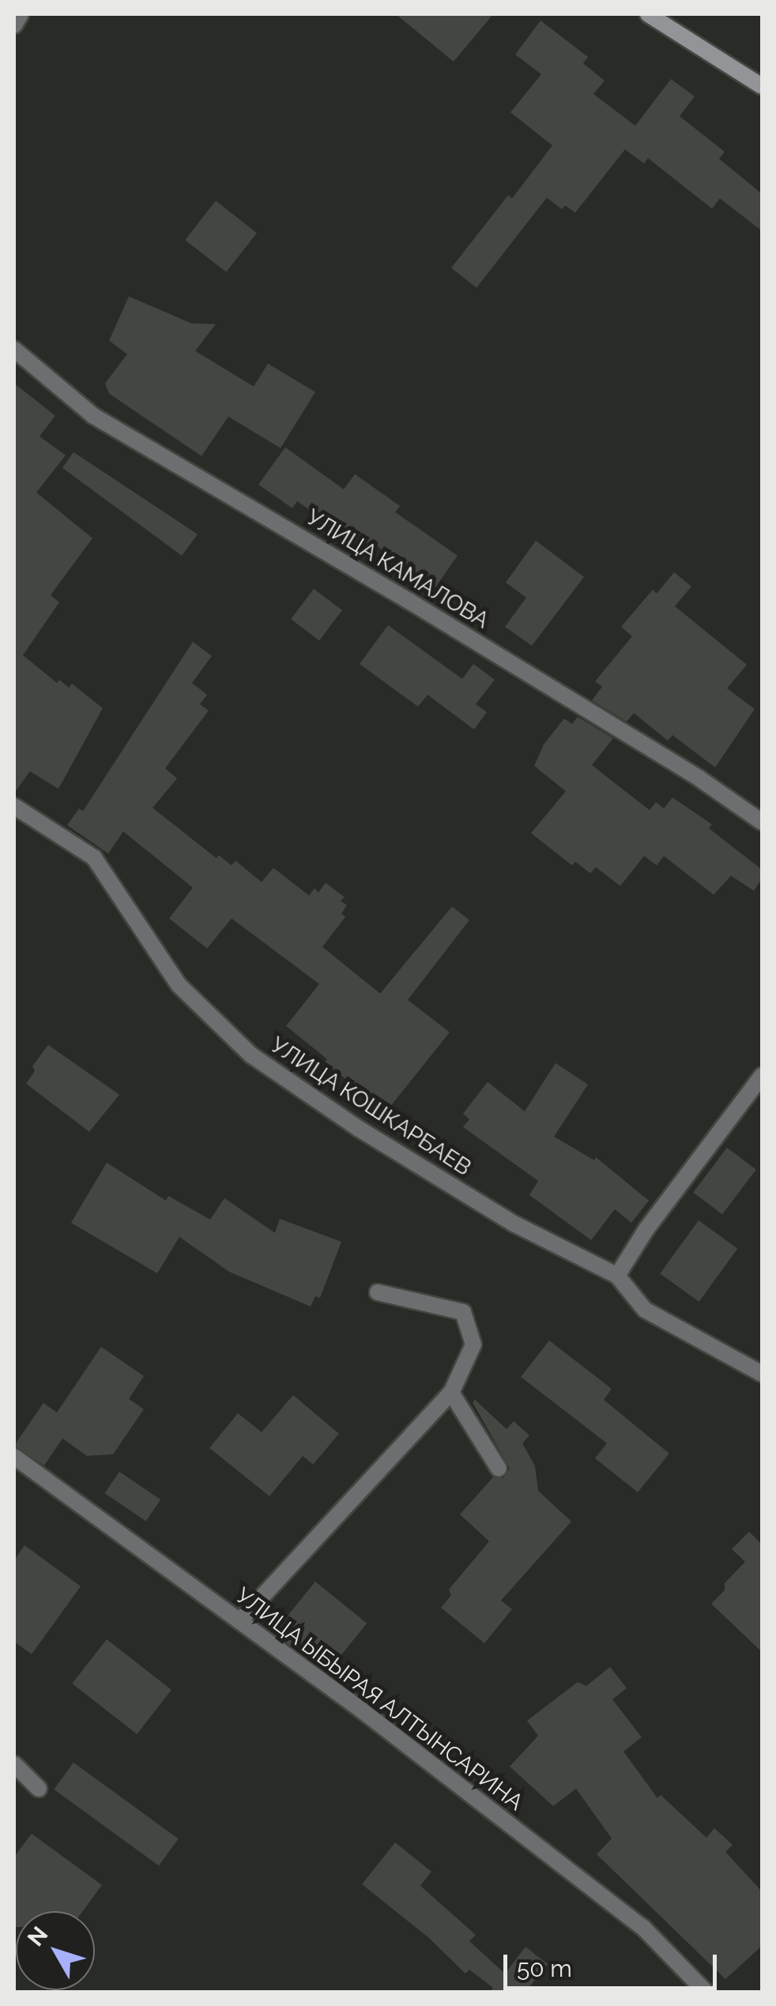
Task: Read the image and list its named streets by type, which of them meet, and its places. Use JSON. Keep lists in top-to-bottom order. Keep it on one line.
{"streets":{"street":["УЛИЦА КАМАЛОВА","УЛИЦА КОШКАРБАЕВ","УЛИЦА ЫБЫРАЯ АЛТЫНСАРИНА"]},"scale_bar":"50 m","north":"top left"}
